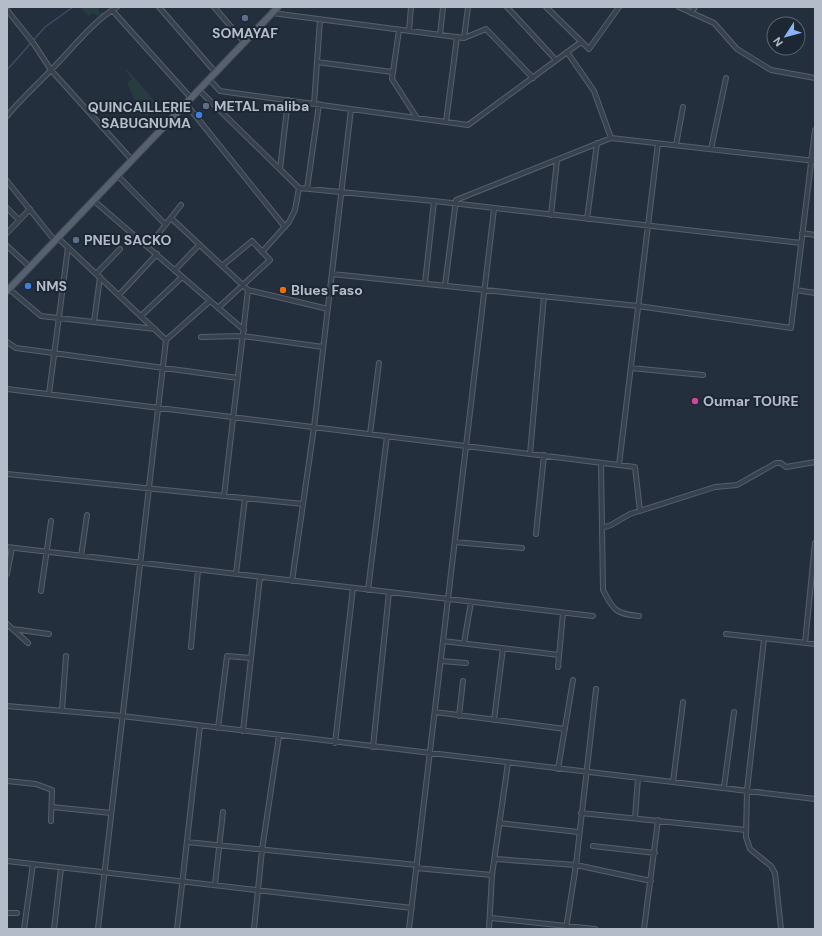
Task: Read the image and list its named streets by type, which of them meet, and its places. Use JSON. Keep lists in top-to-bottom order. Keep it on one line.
{"places":["SOMAYAF","METAL maliba","QUINCAILLERIE SABUGNUMA","PNEU SACKO","NMS","Blues Faso","Oumar TOURE"],"north":"bottom left"}
